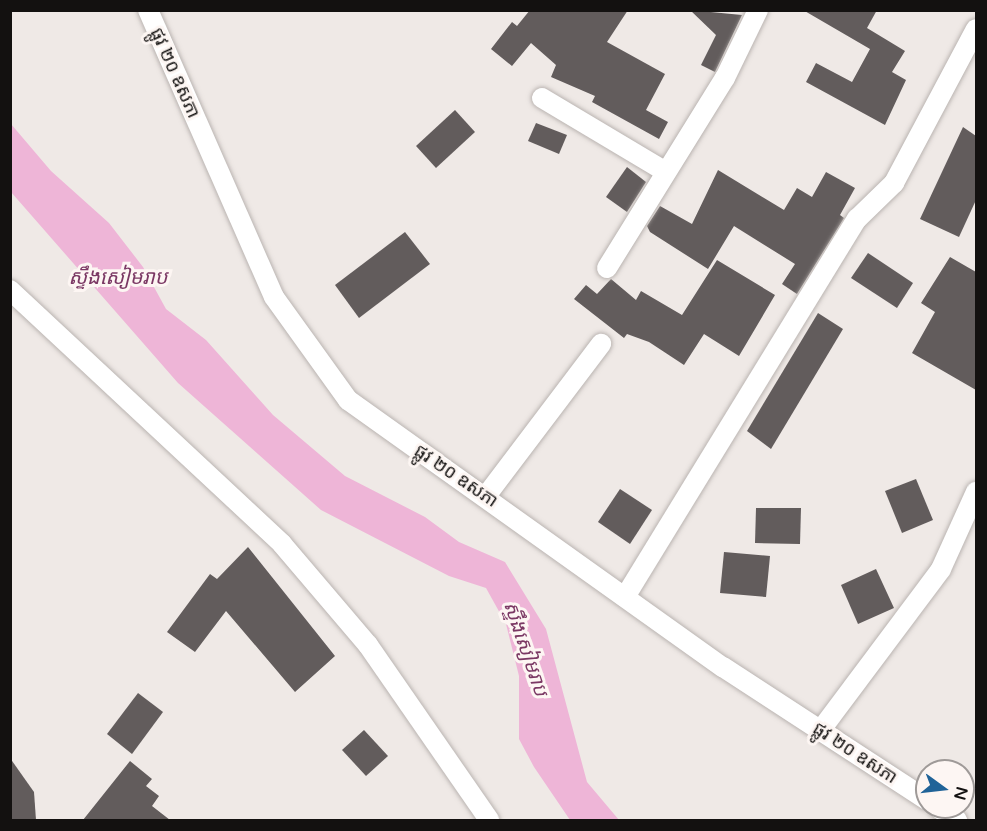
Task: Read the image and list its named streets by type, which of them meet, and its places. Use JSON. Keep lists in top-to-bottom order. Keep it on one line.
{"streets":{"street":["ផ្លូវ ២០ ឧសភា"]},"water":["ស្ទឹងសៀមរាប"],"north":"right"}
